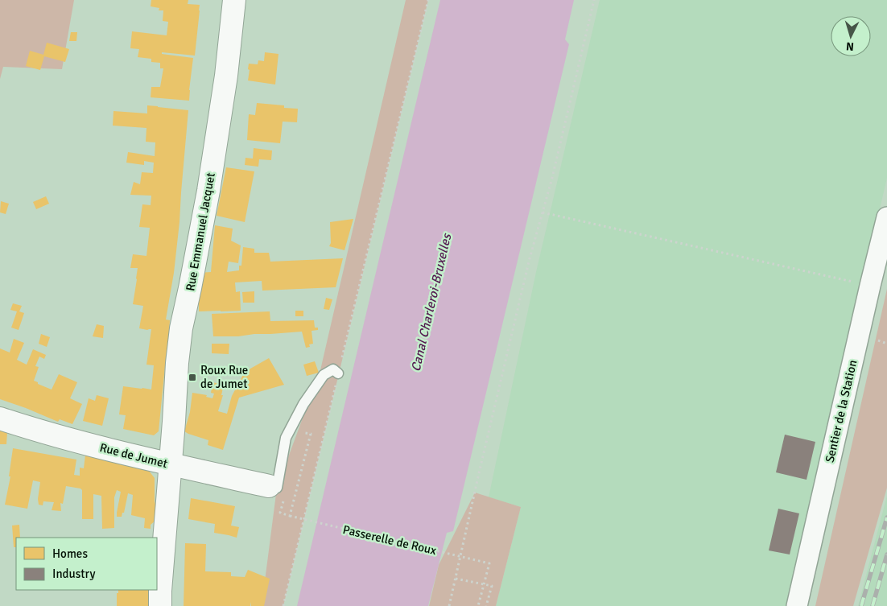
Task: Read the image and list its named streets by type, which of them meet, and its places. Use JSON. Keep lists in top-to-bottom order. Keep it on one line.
{"streets":{"street":["Rue Emmanuel Jacquet","Sentier de la Station","Rue de Jumet"],"path":["Passerelle de Roux"]},"crossings":[["Rue Emmanuel Jacquet","Rue de Jumet"],["Rue de Jumet","Passerelle de Roux"]],"water":["Canal Charleroi-Bruxelles"],"places":{"transit":["Roux Rue de Jumet"]},"legend":["Homes","Industry"],"north":"bottom"}
